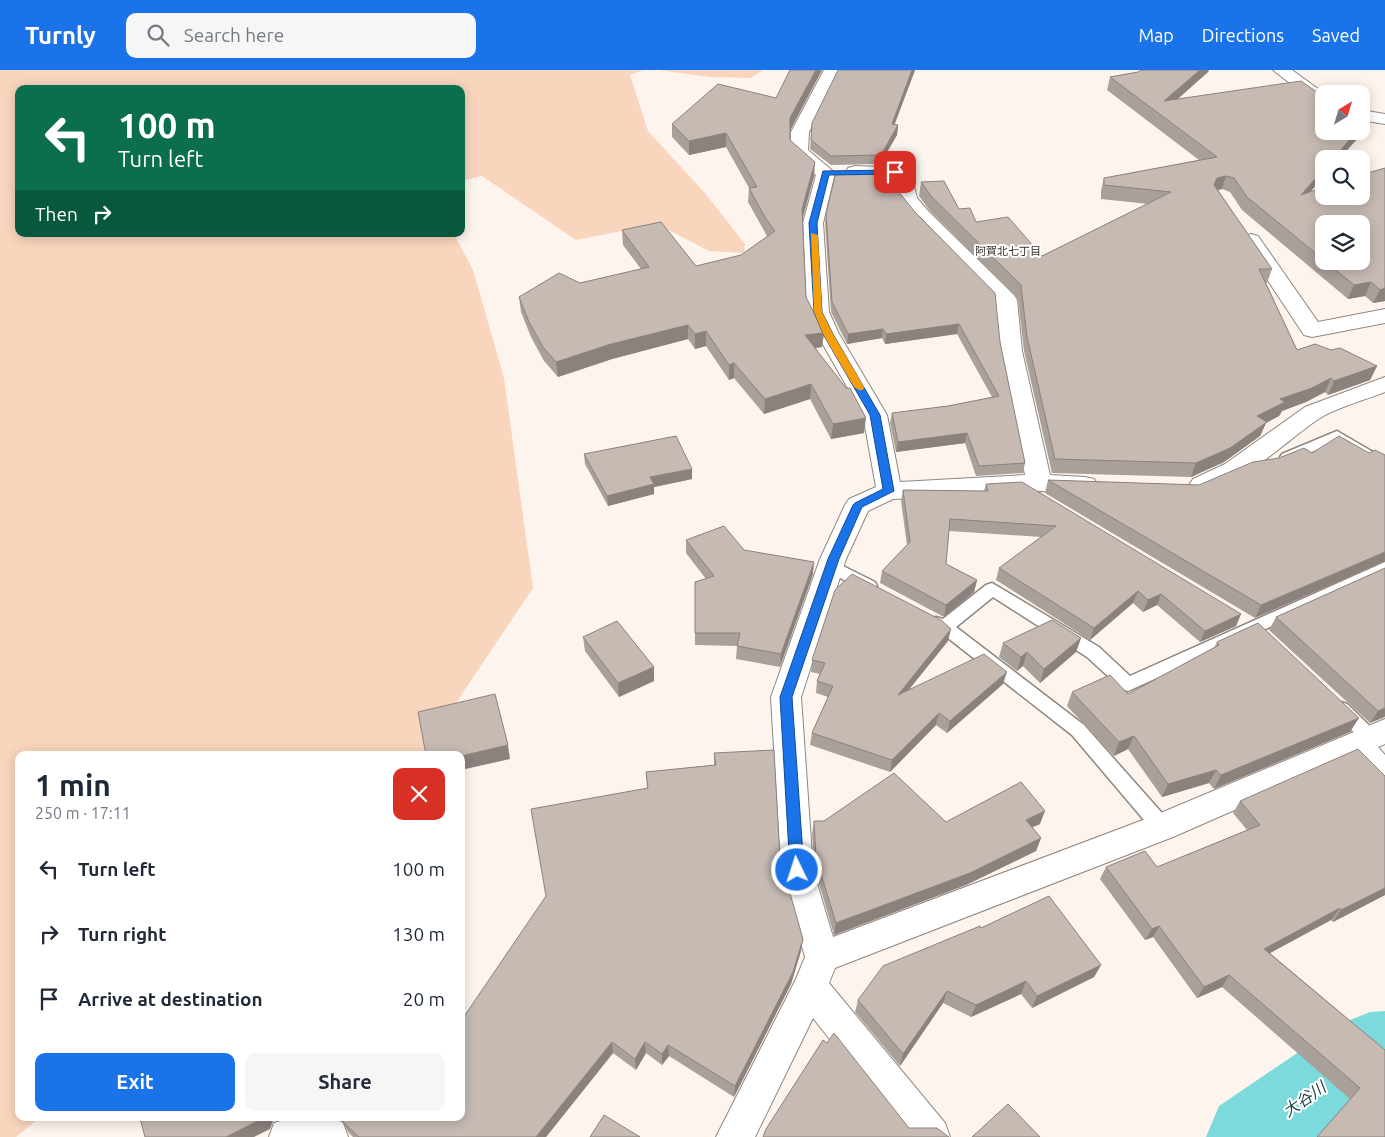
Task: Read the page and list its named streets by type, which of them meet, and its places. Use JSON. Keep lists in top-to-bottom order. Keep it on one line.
{"districts":["阿賀北七丁目"],"water":["大谷川"],"north":"top right","page":{"header":"Turnly","search":"Search here","nav":["Map","Directions","Saved"],"turn":["100 m","Turn left"],"then":"Then","heading":["1 min","250 m · 17:11"],"list":[{"name":"Turn left","value":"100 m"},{"name":"Turn right","value":"130 m"},{"name":"Arrive at destination","value":"20 m"}],"buttons":["Exit","Share"]}}
